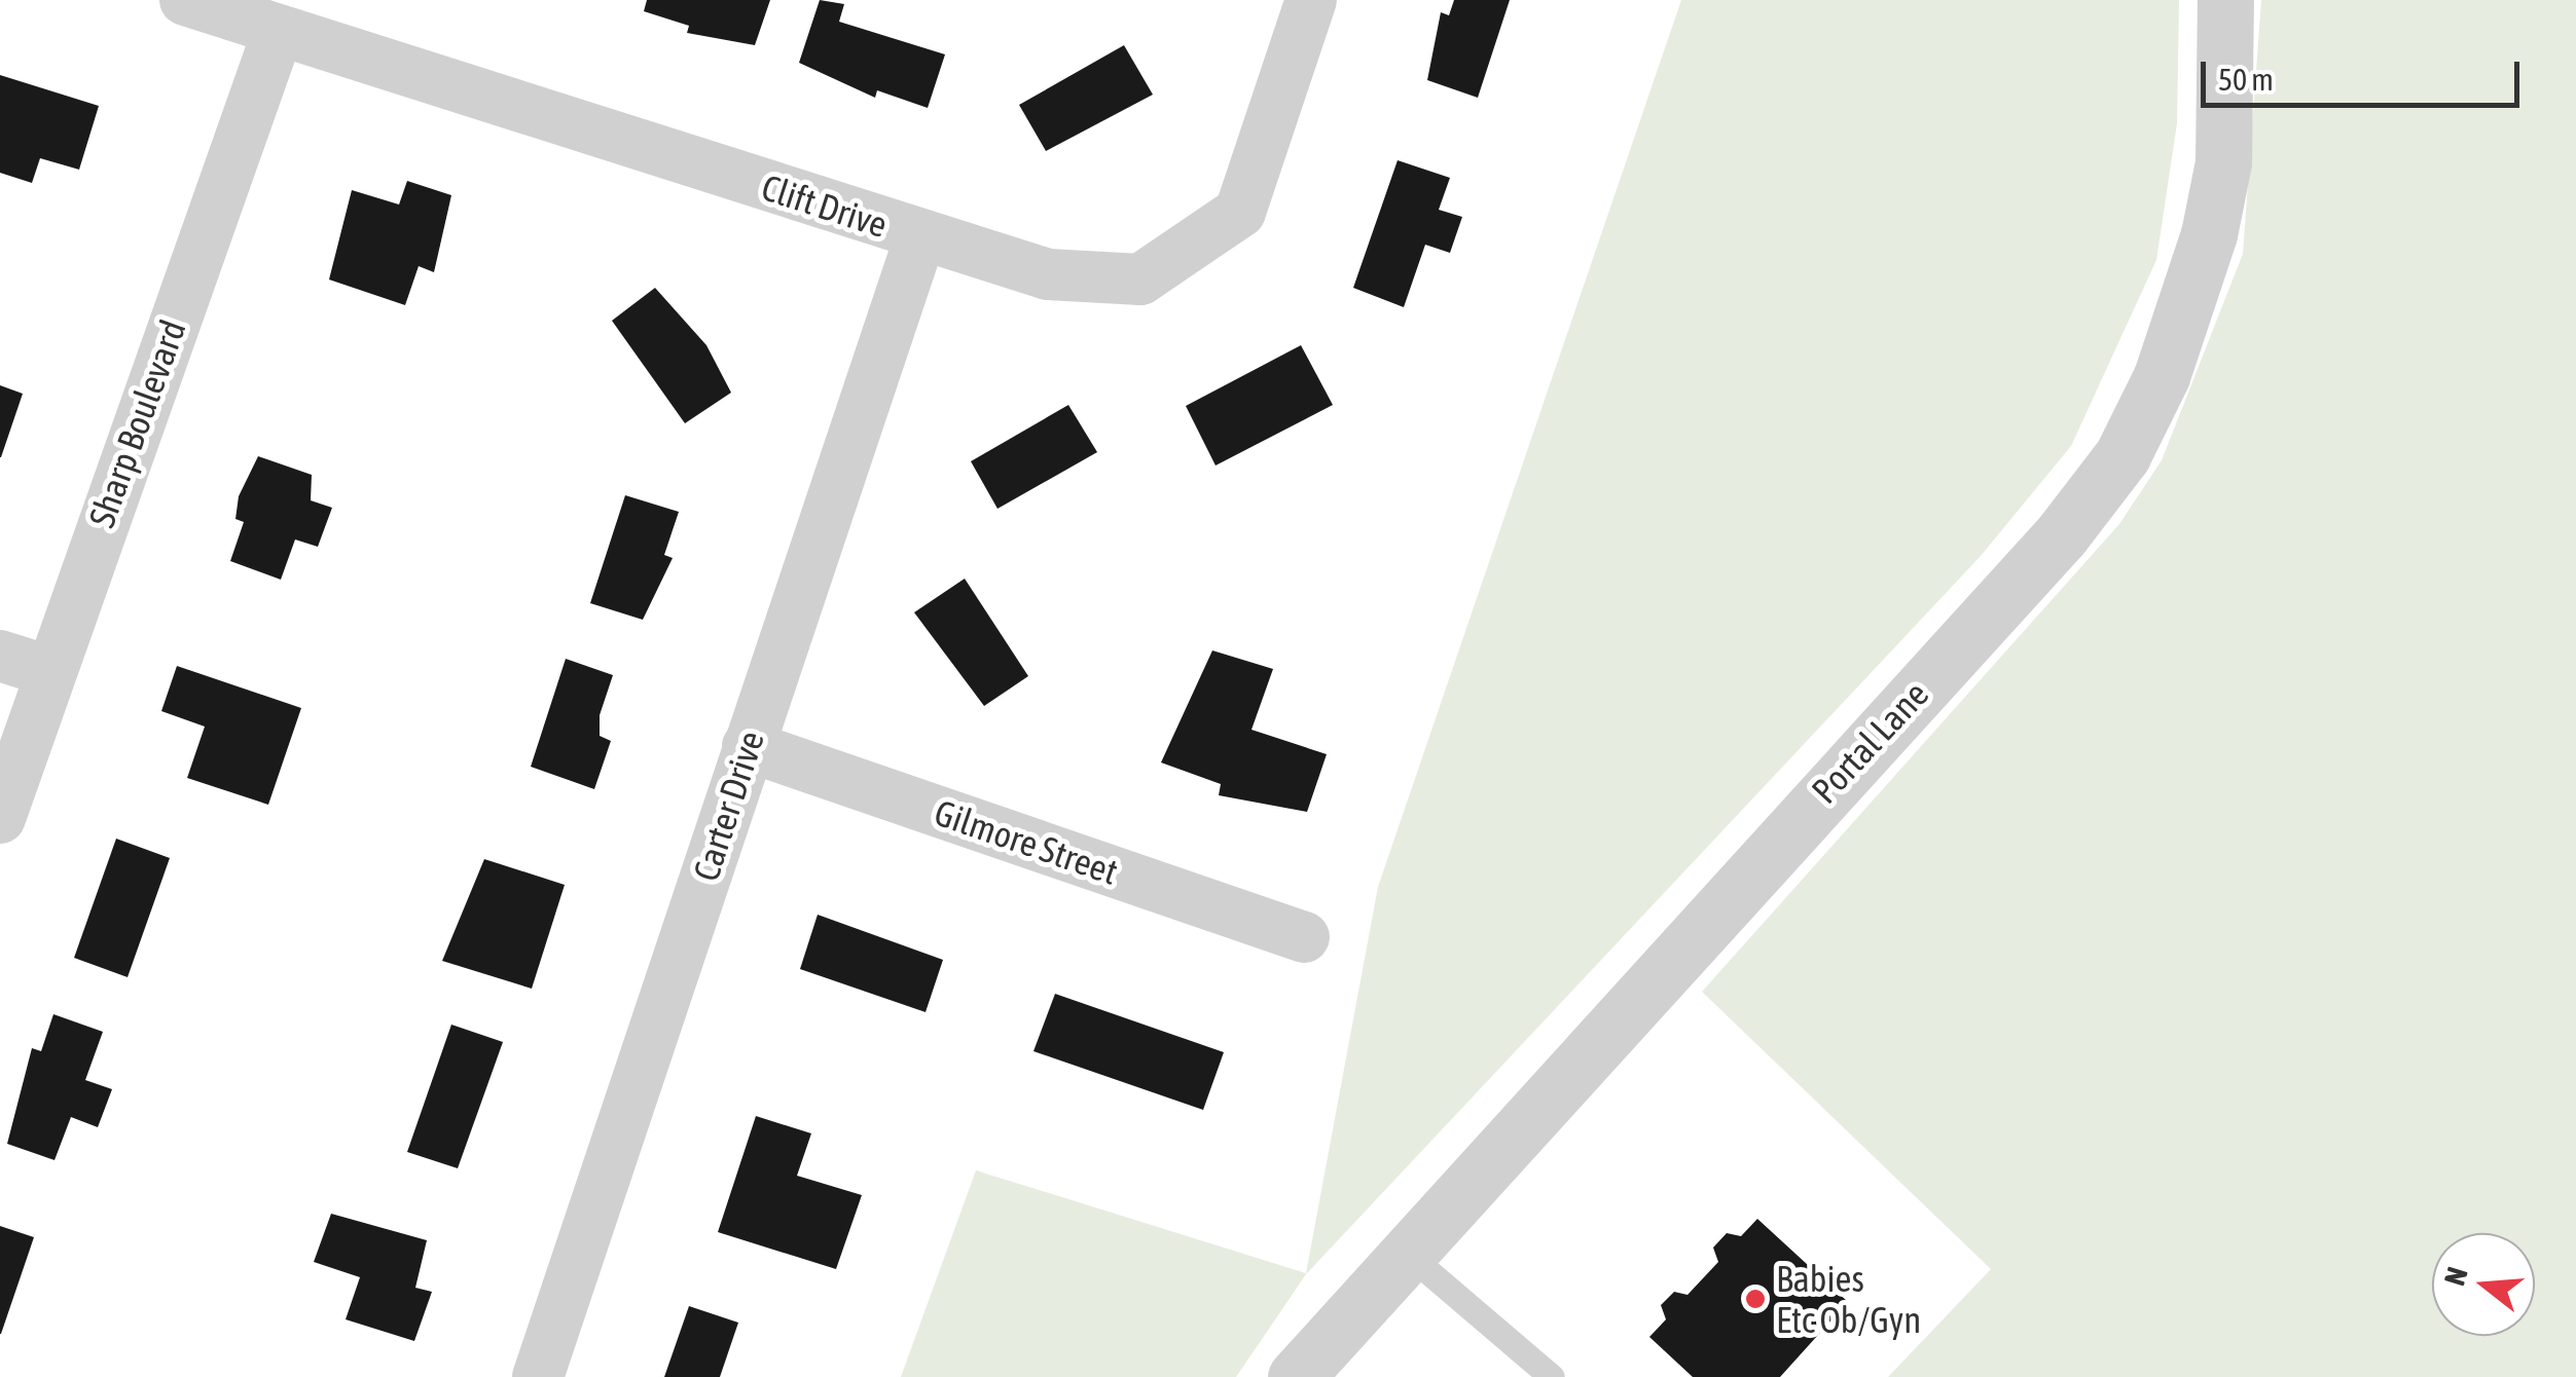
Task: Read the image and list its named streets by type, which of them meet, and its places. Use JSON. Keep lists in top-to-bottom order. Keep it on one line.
{"streets":{"street":["Clift Drive","Sharp Boulevard","Portal Lane","Carter Drive","Gilmore Street"]},"crossings":[["Clift Drive","Sharp Boulevard"],["Clift Drive","Carter Drive"],["Carter Drive","Gilmore Street"]],"places":["Babies Etc Ob/Gyn"],"scale_bar":"50 m","north":"left"}
